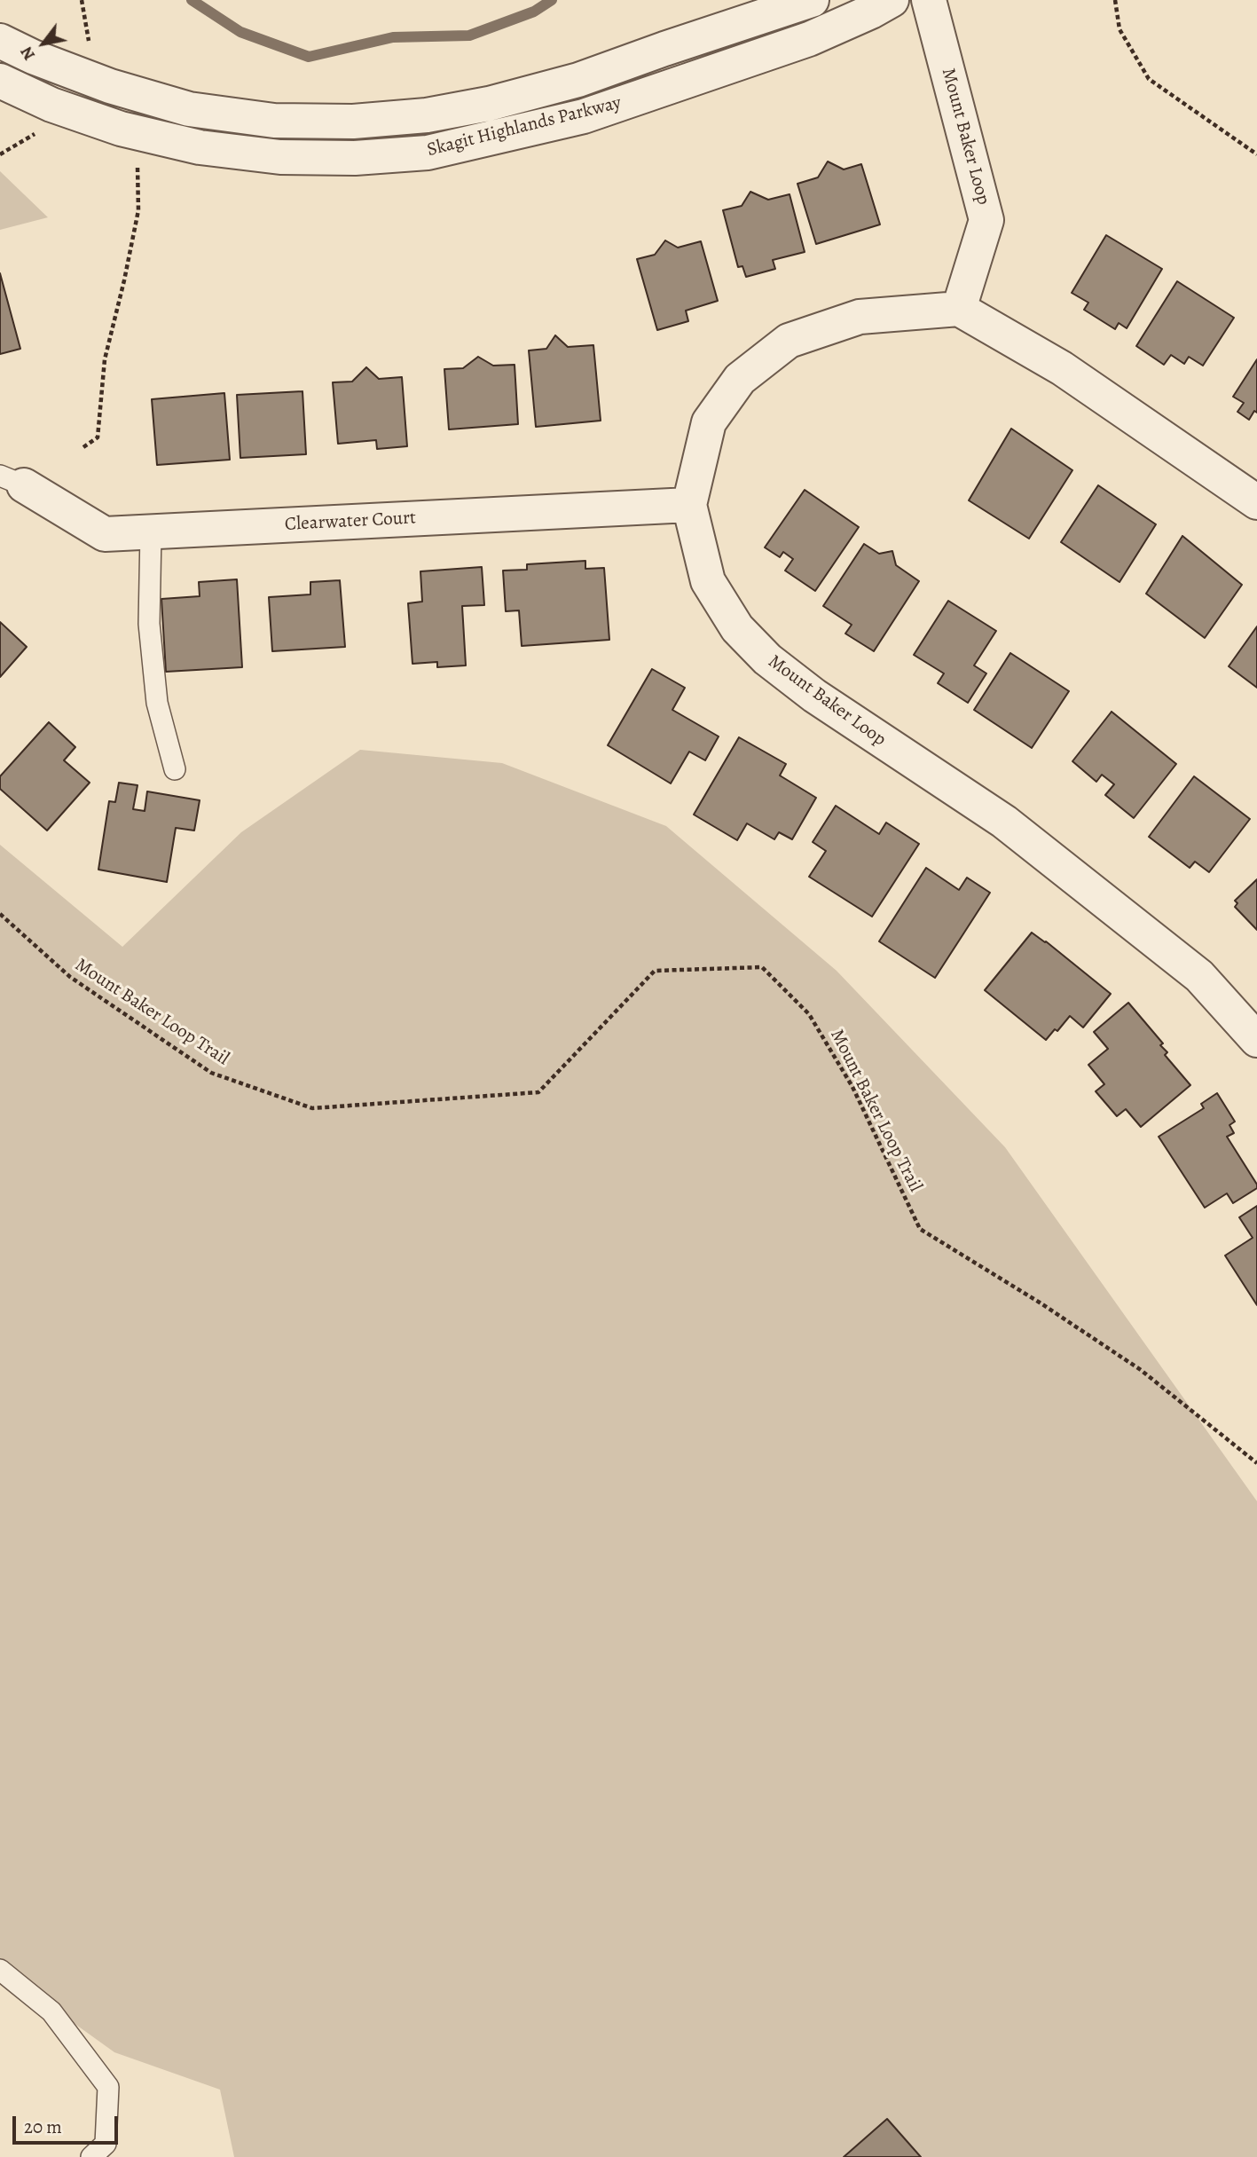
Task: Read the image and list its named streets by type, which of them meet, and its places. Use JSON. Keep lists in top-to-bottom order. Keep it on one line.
{"streets":{"street":["Skagit Highlands Parkway","Mount Baker Loop","Clearwater Court"],"path":["Mount Baker Loop Trail"]},"crossings":[["Mount Baker Loop","Clearwater Court"]],"scale_bar":"20 m","north":"bottom left"}
